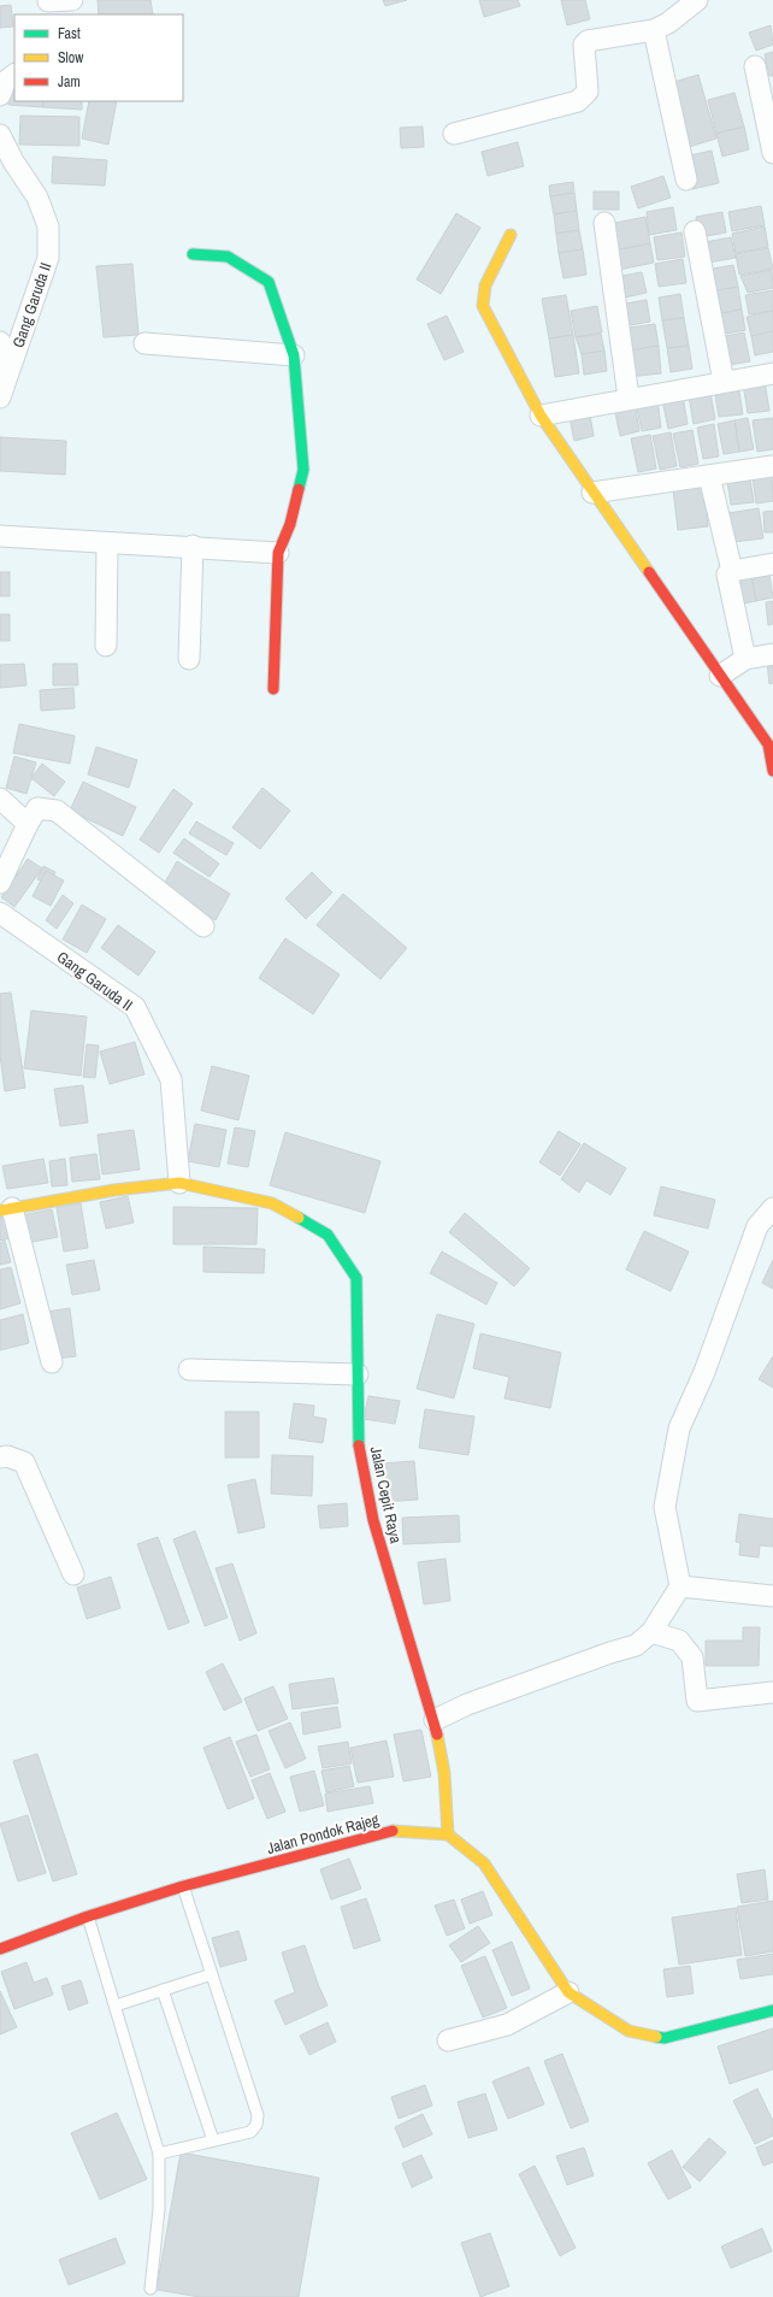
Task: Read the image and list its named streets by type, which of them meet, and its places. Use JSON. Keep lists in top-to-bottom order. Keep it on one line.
{"streets":{"street":["Gang Garuda II","Jalan Cepit Raya","Jalan Pondok Rajeg"]},"crossings":[["Gang Garuda II","Jalan Cepit Raya"],["Jalan Cepit Raya","Jalan Pondok Rajeg"]],"legend":["Fast","Slow","Jam"]}
